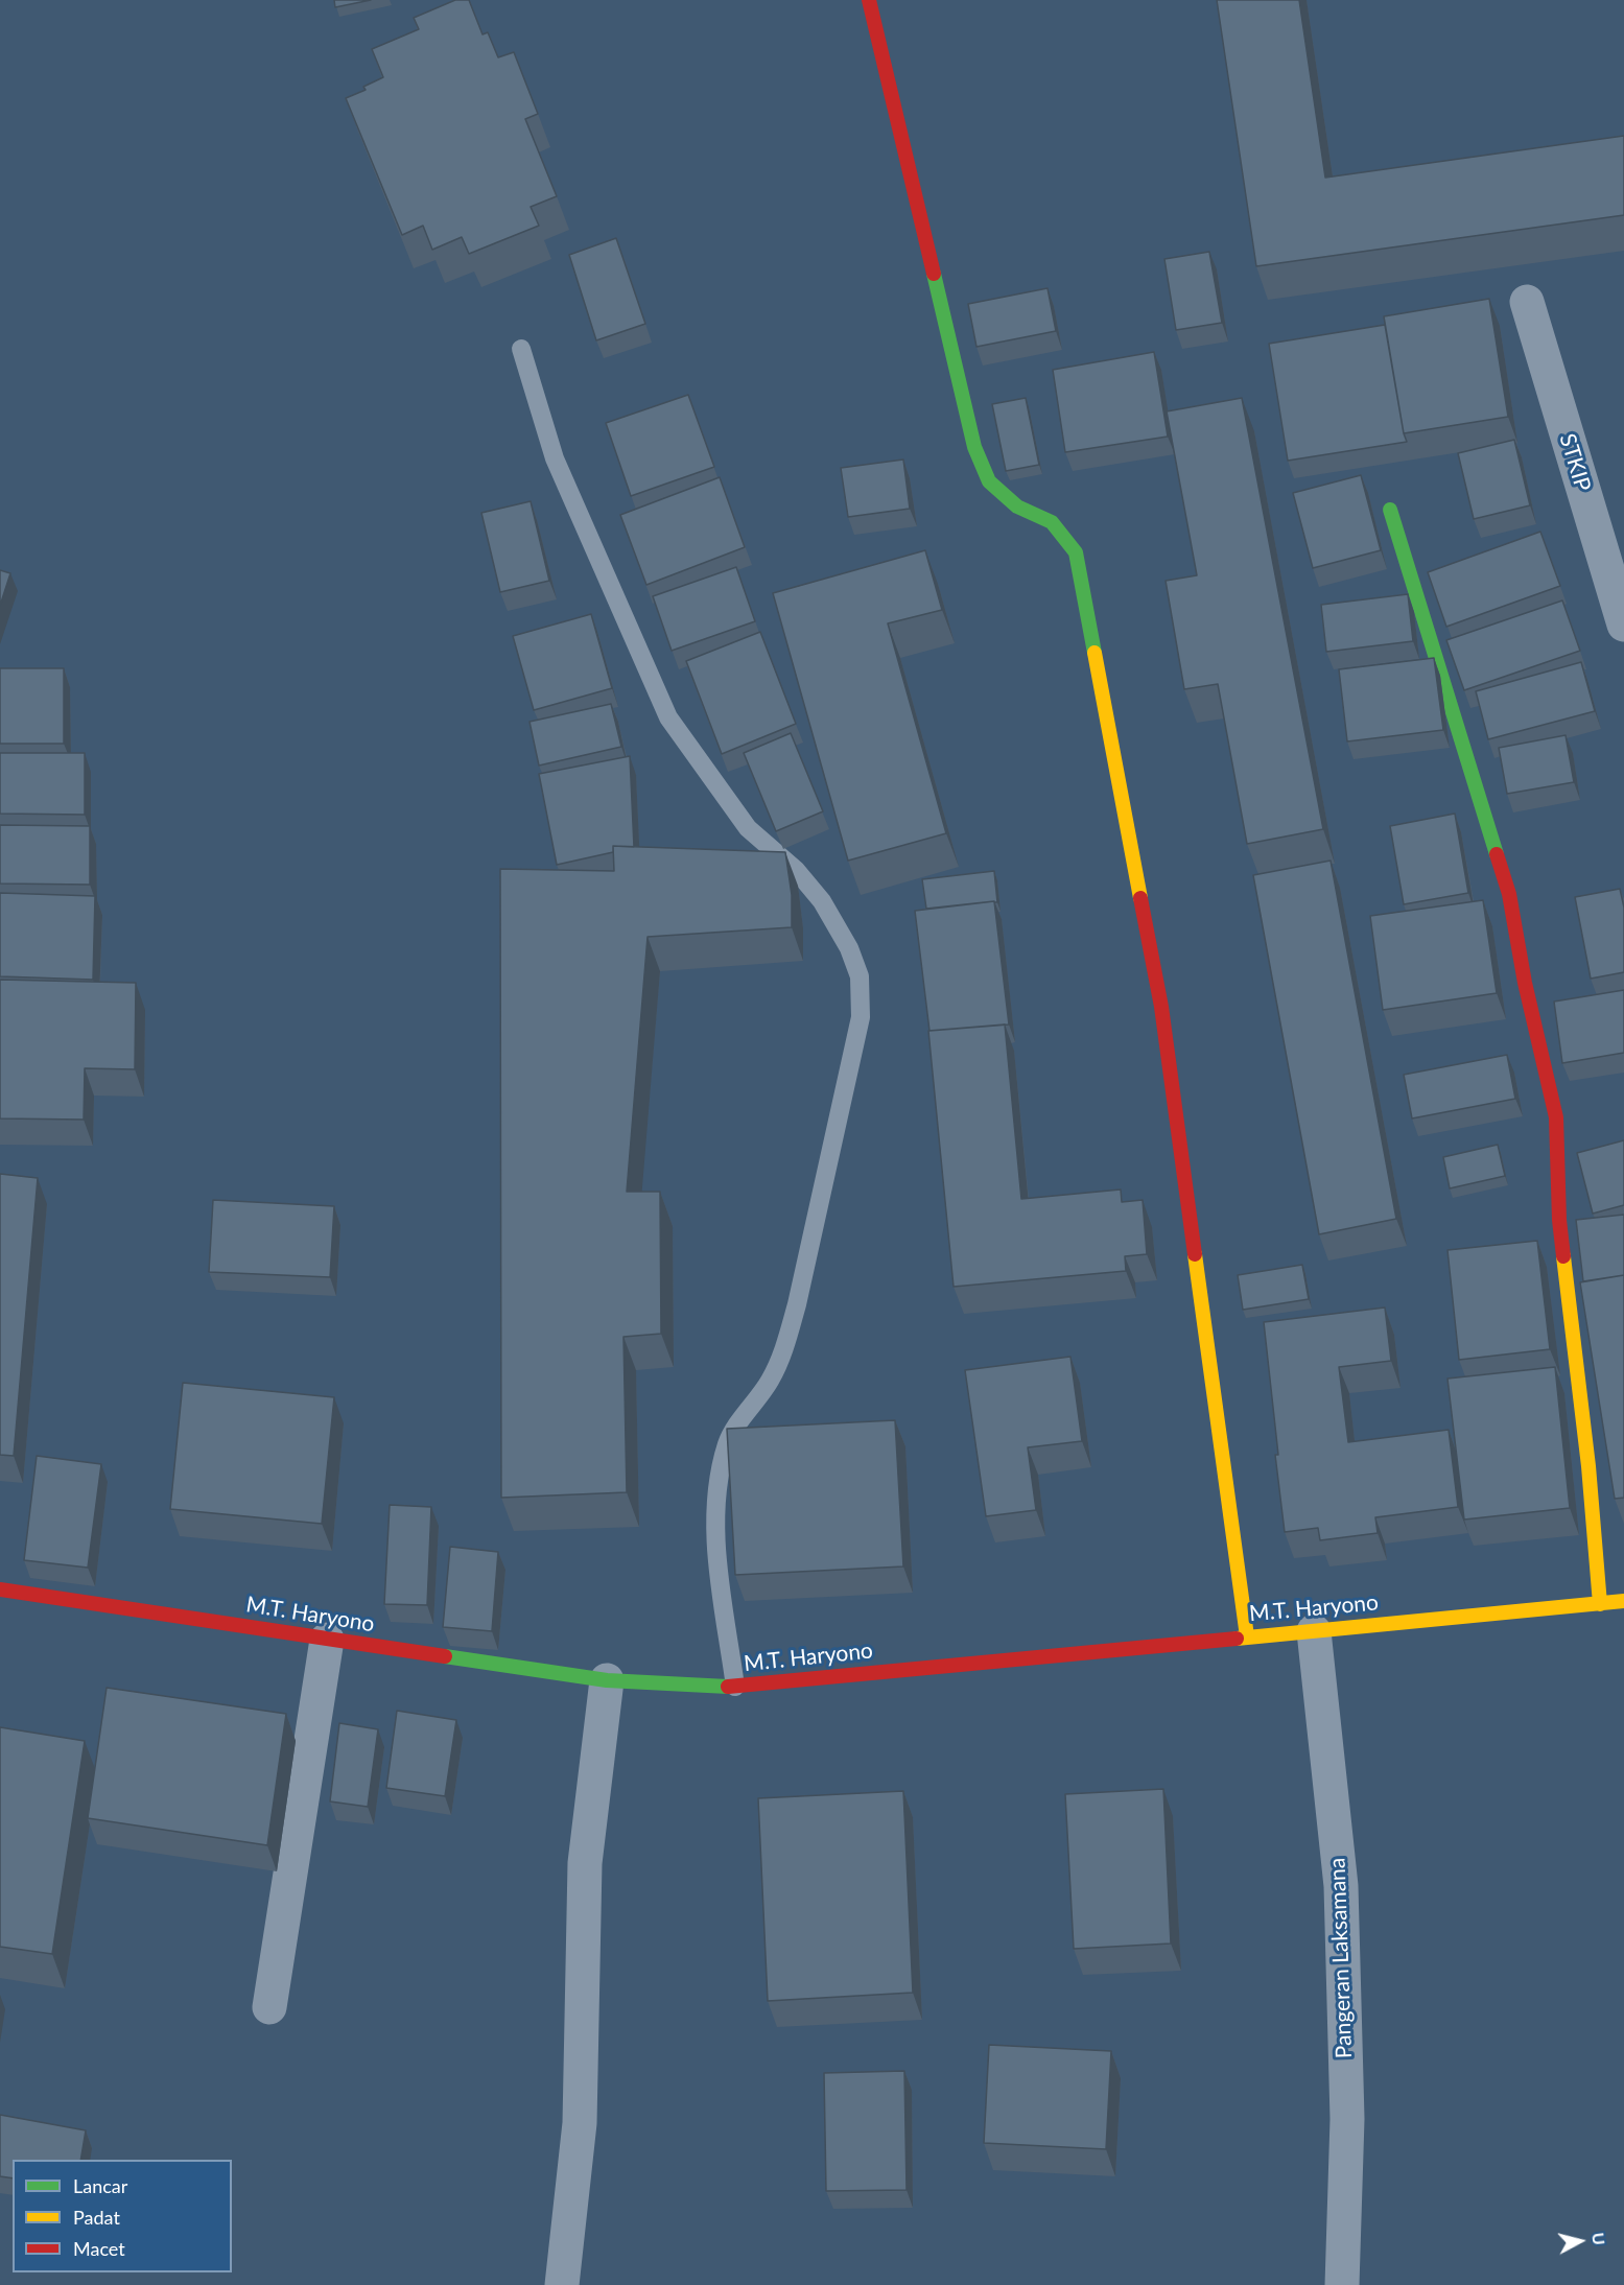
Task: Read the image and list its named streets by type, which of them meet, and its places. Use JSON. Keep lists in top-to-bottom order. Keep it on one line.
{"streets":{"main road":["M.T. Haryono"],"street":["STKIP","Pangeran Laksamana"]},"crossings":[["M.T. Haryono","Pangeran Laksamana"]],"legend":["Lancar","Padat","Macet"],"north":"right"}
